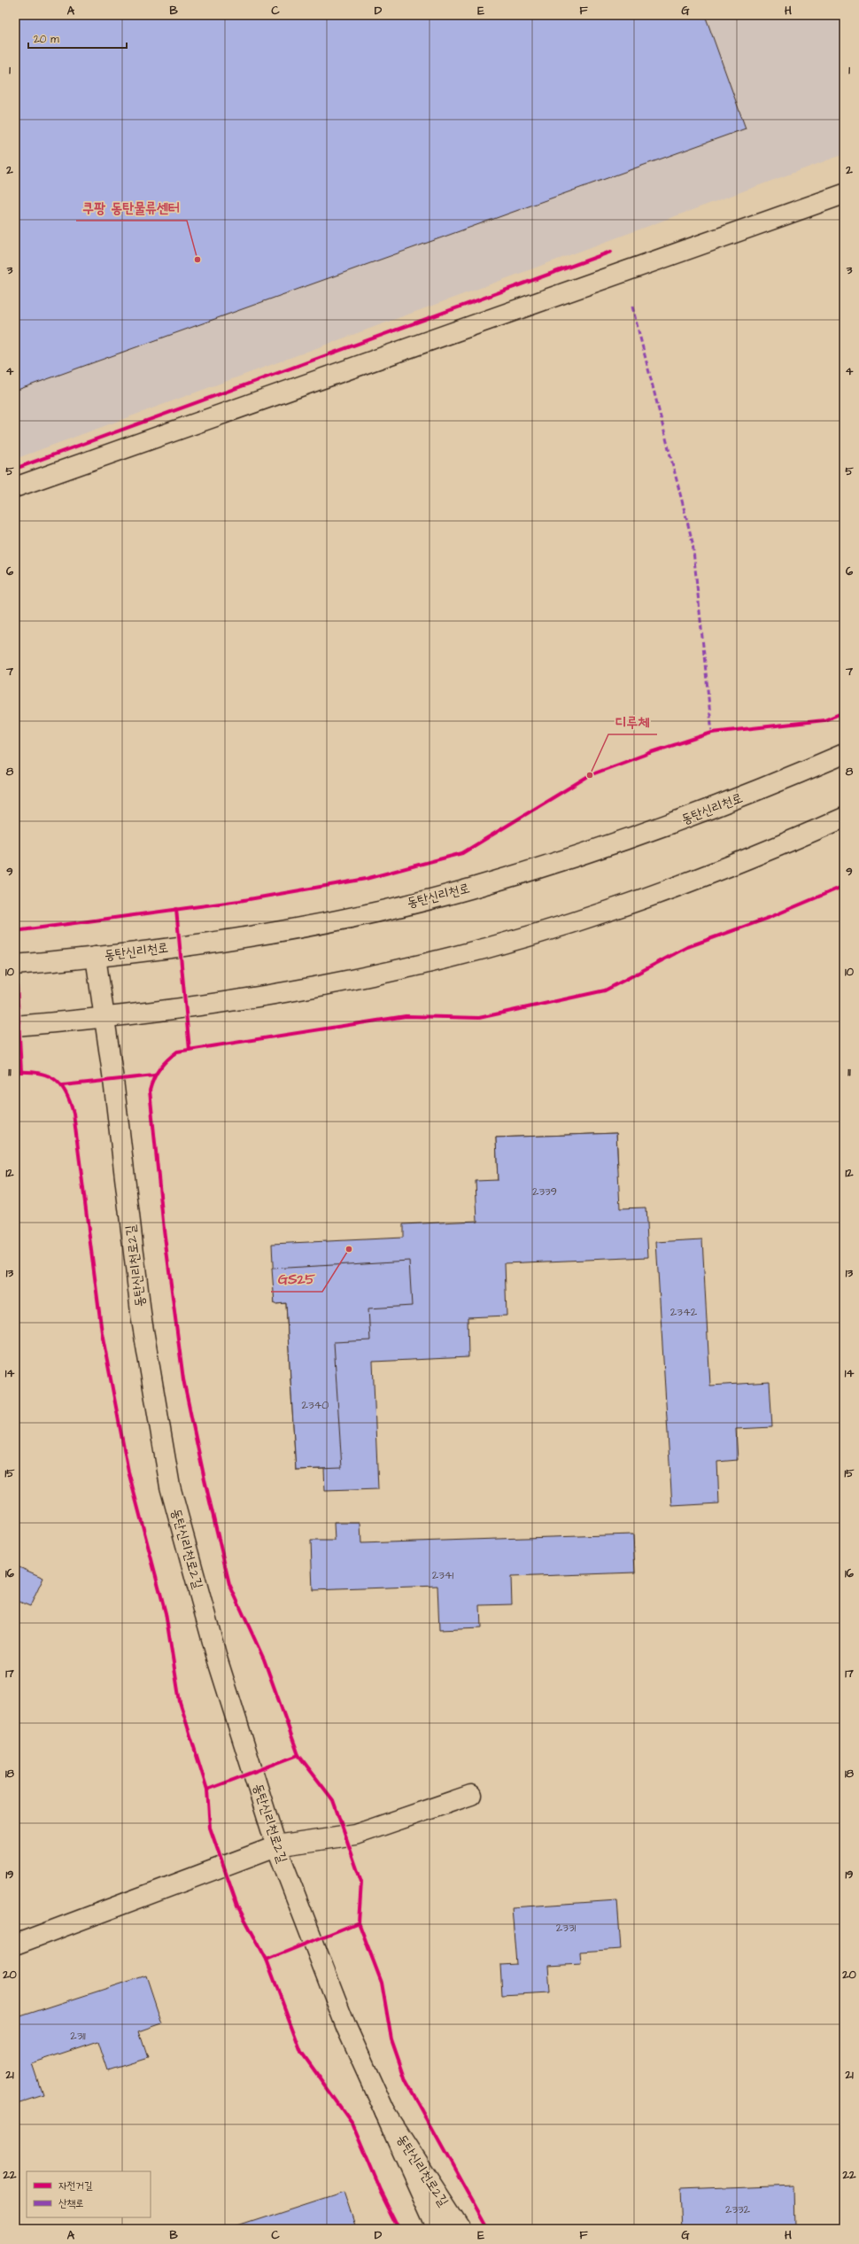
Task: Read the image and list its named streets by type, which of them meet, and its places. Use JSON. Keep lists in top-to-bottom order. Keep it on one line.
{"streets":{"street":["동탄신리천로","동탄신리천로2길"]},"crossings":[["동탄신리천로","동탄신리천로2길"]],"places":["쿠팡 동탄물류센터","디루체","GS25"],"house_numbers":["2339","2342","2340","2341","2331","2311","2332"],"legend":["자전거길","산책로"],"scale_bar":"20 m","grid":{"columns":["A","B","C","D","E","F","G","H"],"rows":["1","2","3","4","5","6","7","8","9","10","11","12","13","14","15","16","17","18","19","20","21","22"]}}
